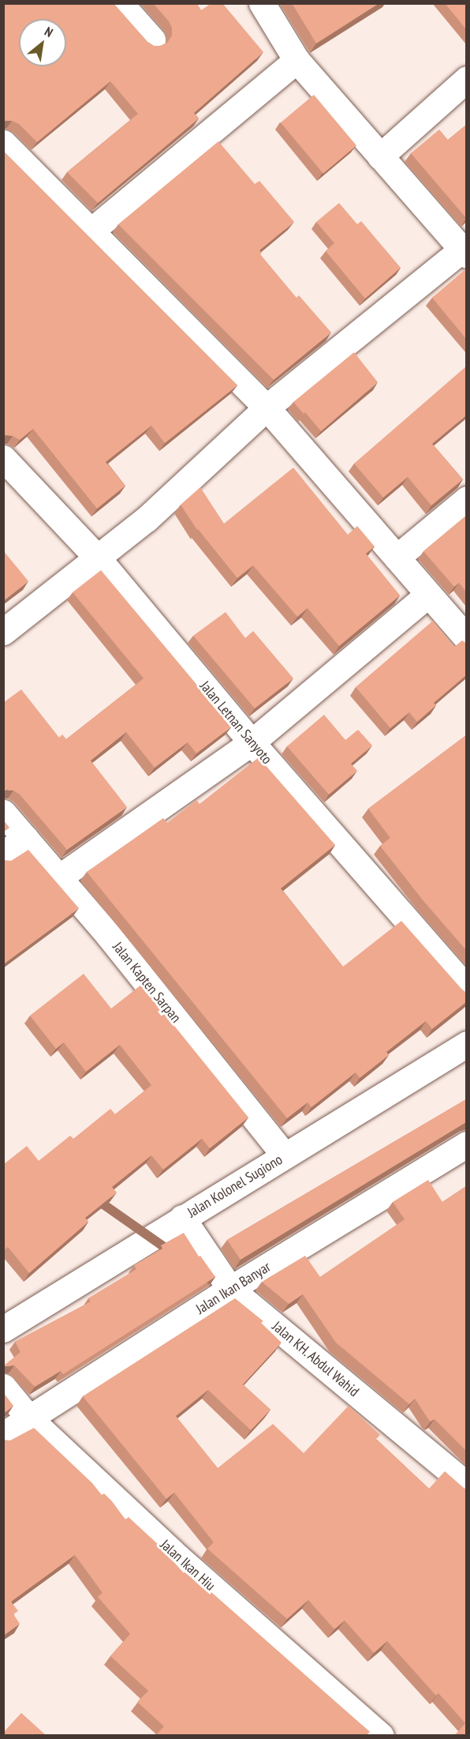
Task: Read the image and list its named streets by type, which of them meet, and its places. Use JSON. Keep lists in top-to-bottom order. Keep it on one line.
{"streets":{"street":["Jalan Letnan Sanyoto","Jalan Kapten Sarpan","Jalan Kolonel Sugiono","Jalan Ikan Banyar","Jalan KH. Abdul Wahid","Jalan Ikan Hiu"]},"crossings":[["Jalan Kapten Sarpan","Jalan Kolonel Sugiono"],["Jalan Kolonel Sugiono","Jalan KH. Abdul Wahid"],["Jalan Ikan Banyar","Jalan KH. Abdul Wahid"],["Jalan Ikan Banyar","Jalan Ikan Hiu"]],"north":"top right"}
